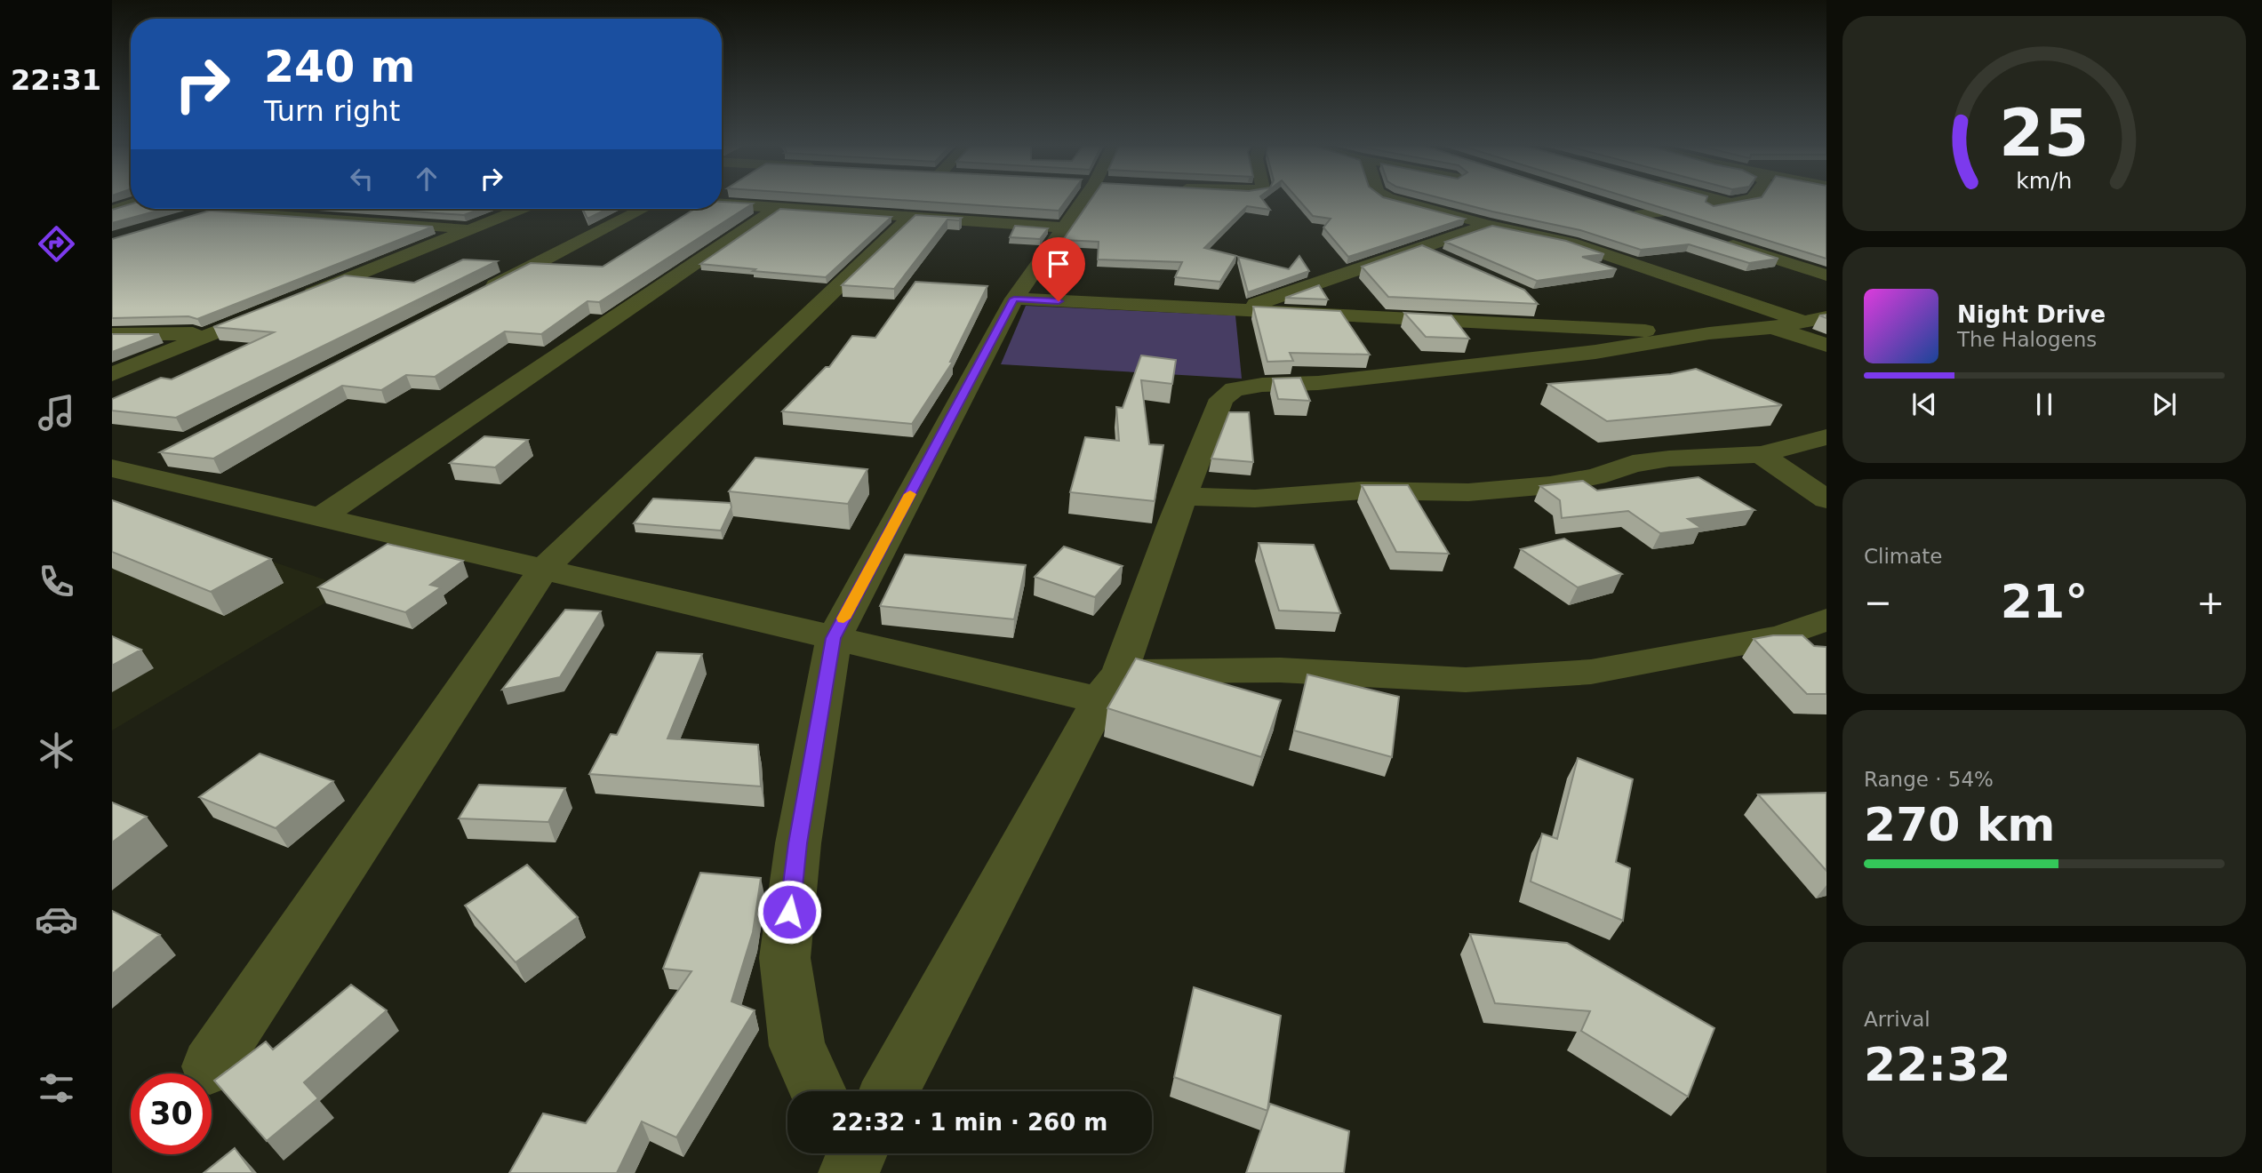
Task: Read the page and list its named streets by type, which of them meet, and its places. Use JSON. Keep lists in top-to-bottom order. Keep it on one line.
{"page":{"tabs":"22:31","turn":["240 m","Turn right"],"song":["Night Drive","The Halogens"],"tile":["Climate",["Range · 54%","270 km"],["Arrival","22:32"]],"heat":["−","21°","+"],"limit":"30","trip":"22:32 · 1 min · 260 m","gauge":["25","km/h"]}}
